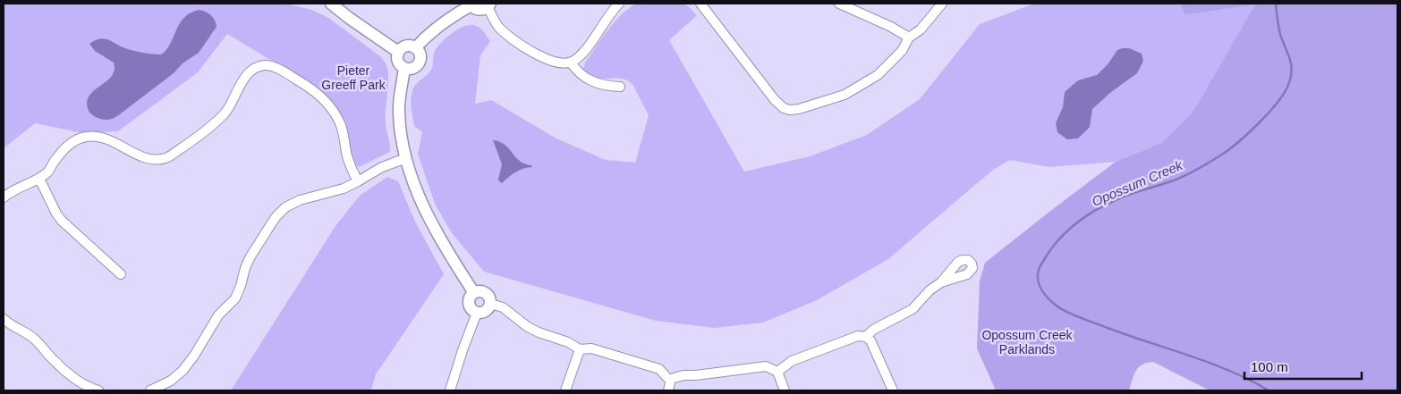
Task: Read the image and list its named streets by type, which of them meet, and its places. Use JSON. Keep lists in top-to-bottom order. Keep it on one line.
{"water":["Opossum Creek"],"parks":["Pieter Greeff Park","Opossum Creek Parklands"],"scale_bar":"100 m"}
